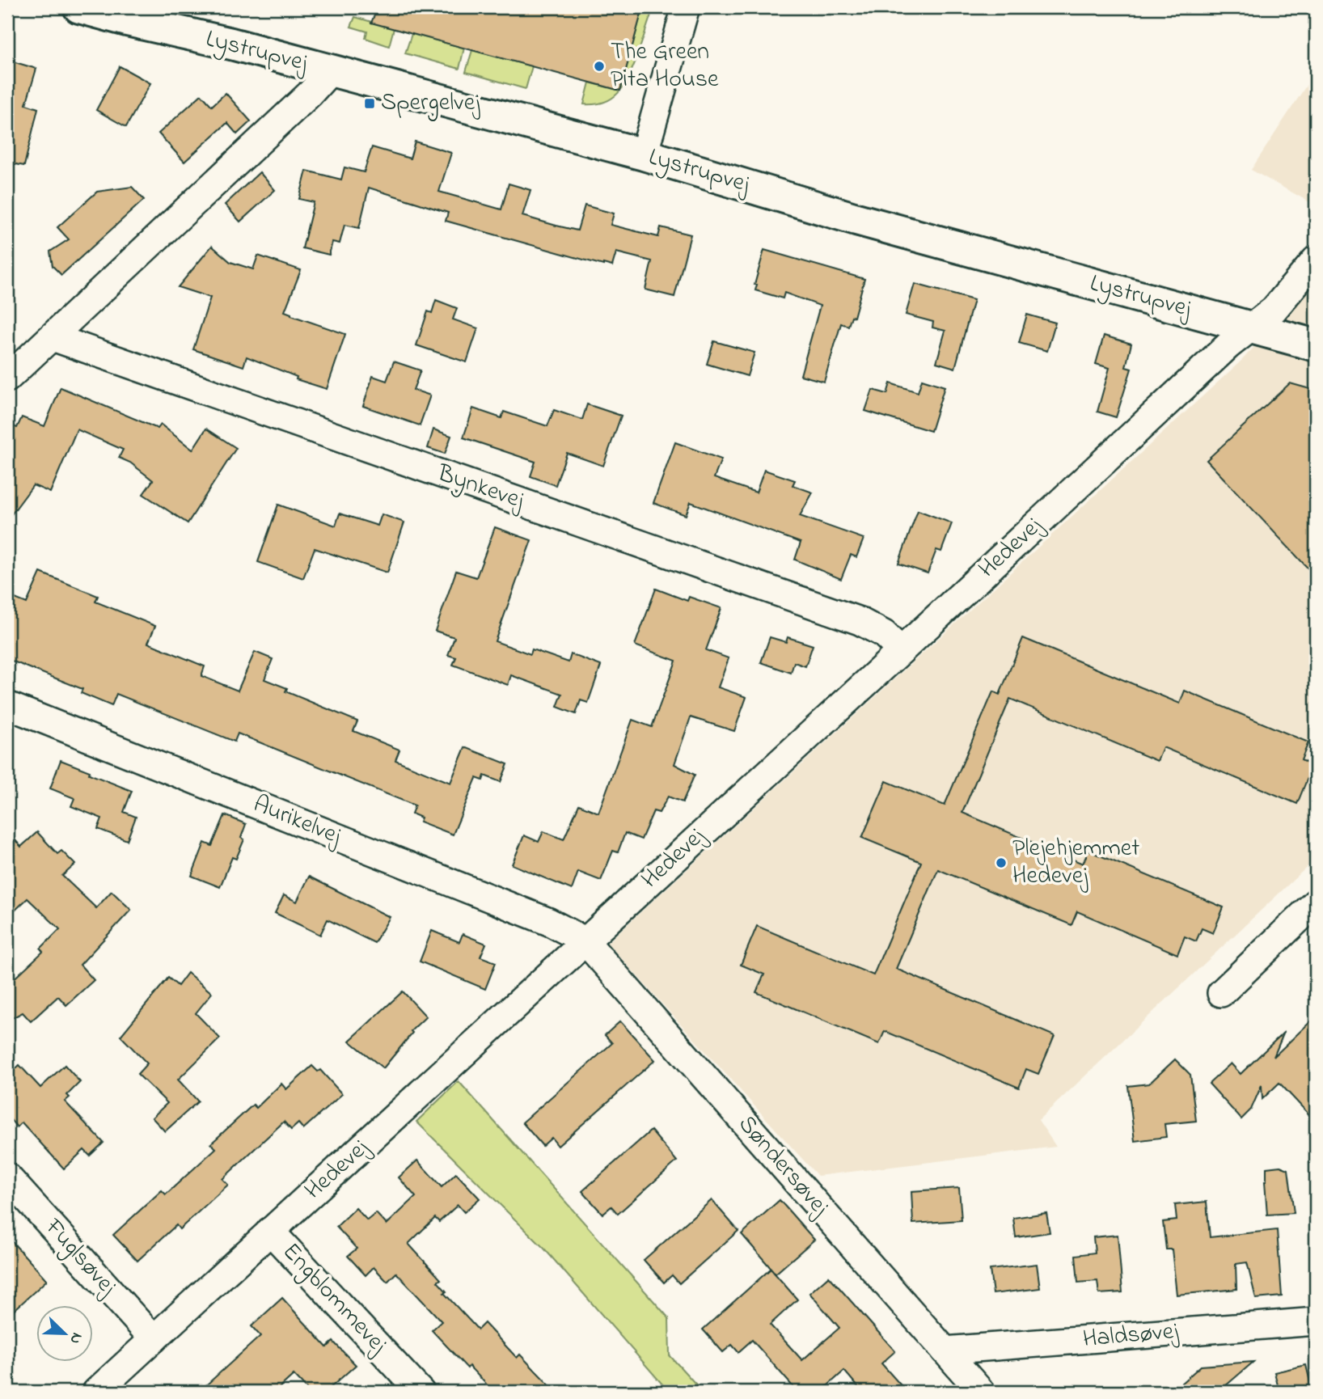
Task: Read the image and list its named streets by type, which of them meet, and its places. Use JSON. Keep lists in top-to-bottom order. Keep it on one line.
{"streets":{"street":["Lystrupvej","Bynkevej","Hedevej","Aurikelvej","Søndersøvej","Fuglsøvej","Engblommevej","Haldsøvej"]},"crossings":[["Lystrupvej","Hedevej"],["Bynkevej","Hedevej"],["Hedevej","Aurikelvej"],["Hedevej","Søndersøvej"],["Hedevej","Fuglsøvej"],["Hedevej","Engblommevej"],["Aurikelvej","Søndersøvej"],["Søndersøvej","Haldsøvej"]],"places":{"other":["The Green Pita House","Plejehjemmet Hedevej"],"transit":["Spergelvej"]},"north":"bottom right"}
